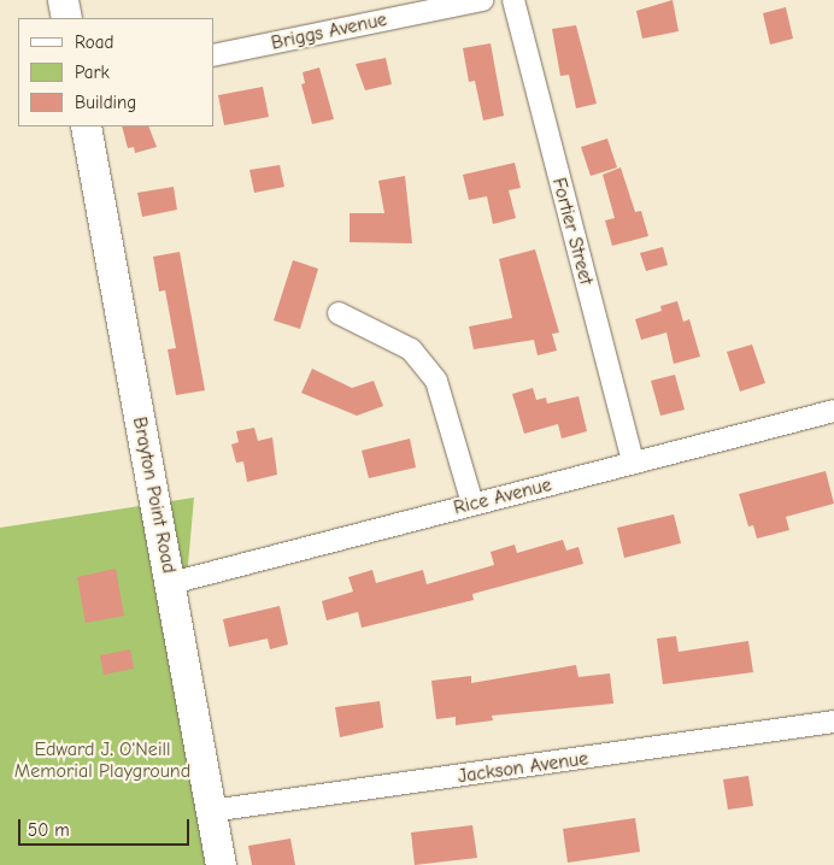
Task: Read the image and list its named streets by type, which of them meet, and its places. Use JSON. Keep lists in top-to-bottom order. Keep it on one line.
{"streets":{"street":["Briggs Avenue","Fortier Street","Brayton Point Road","Rice Avenue","Jackson Avenue"]},"crossings":[["Fortier Street","Rice Avenue"],["Brayton Point Road","Rice Avenue"],["Brayton Point Road","Jackson Avenue"]],"parks":["Edward J. O'Neill Memorial Playground"],"legend":["Road","Park","Building"],"scale_bar":"50 m"}
